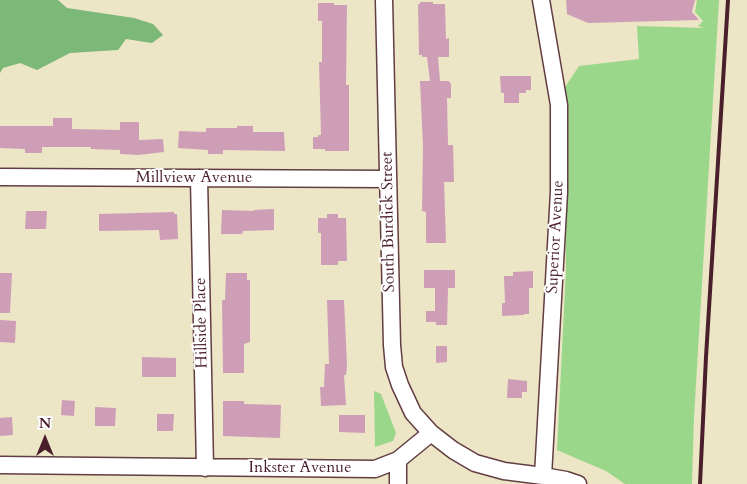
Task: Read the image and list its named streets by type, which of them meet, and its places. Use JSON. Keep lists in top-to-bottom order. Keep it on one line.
{"streets":{"street":["Millview Avenue","South Burdick Street","Superior Avenue","Hillside Place","Inkster Avenue"]},"crossings":[["Millview Avenue","South Burdick Street"],["Millview Avenue","Hillside Place"],["South Burdick Street","Inkster Avenue"],["Hillside Place","Inkster Avenue"]],"north":"top"}
